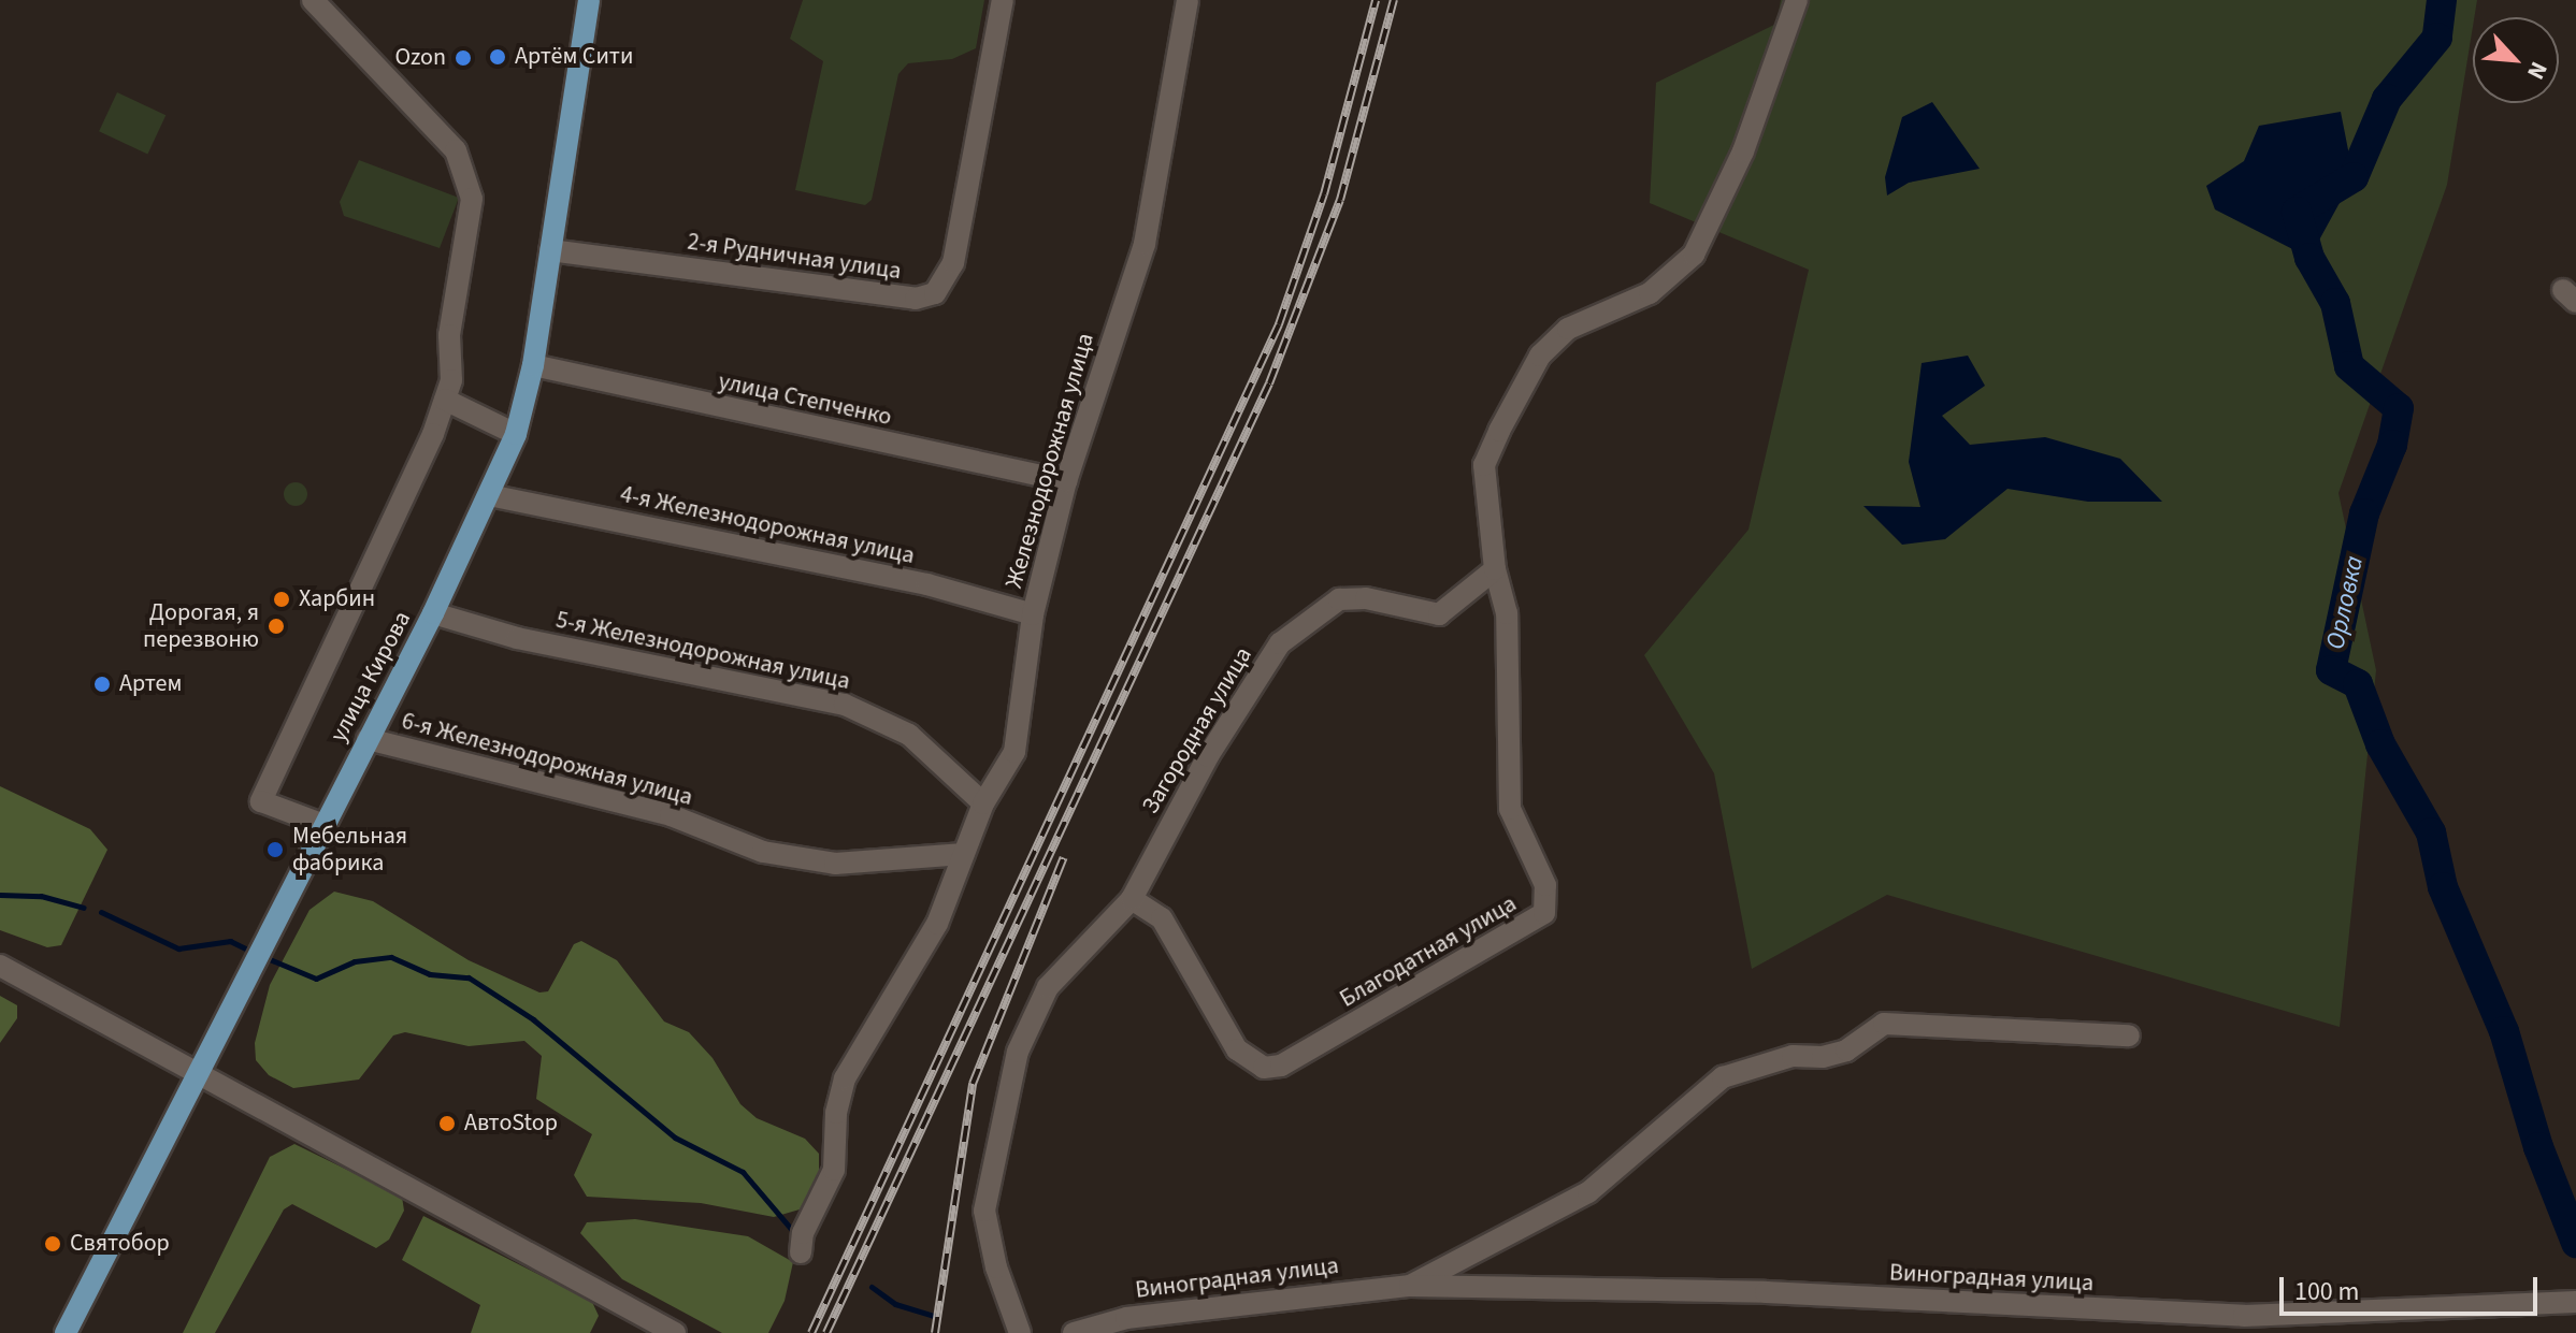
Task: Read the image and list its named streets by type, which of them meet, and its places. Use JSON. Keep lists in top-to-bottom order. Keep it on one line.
{"streets":{"main road":["улица Кирова"],"street":["2-я Рудничная улица","улица Степченко","Железнодорожная улица","4-я Железнодорожная улица","5-я Железнодорожная улица","Загородная улица","6-я Железнодорожная улица","Благодатная улица","Виноградная улица"]},"crossings":[["2-я Рудничная улица","улица Кирова"],["улица Степченко","Железнодорожная улица"],["улица Степченко","улица Кирова"],["Железнодорожная улица","4-я Железнодорожная улица"],["Железнодорожная улица","5-я Железнодорожная улица"],["Железнодорожная улица","6-я Железнодорожная улица"],["4-я Железнодорожная улица","улица Кирова"],["5-я Железнодорожная улица","улица Кирова"],["улица Кирова","6-я Железнодорожная улица"],["Загородная улица","Благодатная улица"]],"water":["Орловка"],"places":["Артём Сити","Ozon","Харбин","Дорогая, я перезвоню","Артем","Мебельная фабрика","АвтоStop","Святобор"],"scale_bar":"100 m","north":"bottom right"}
